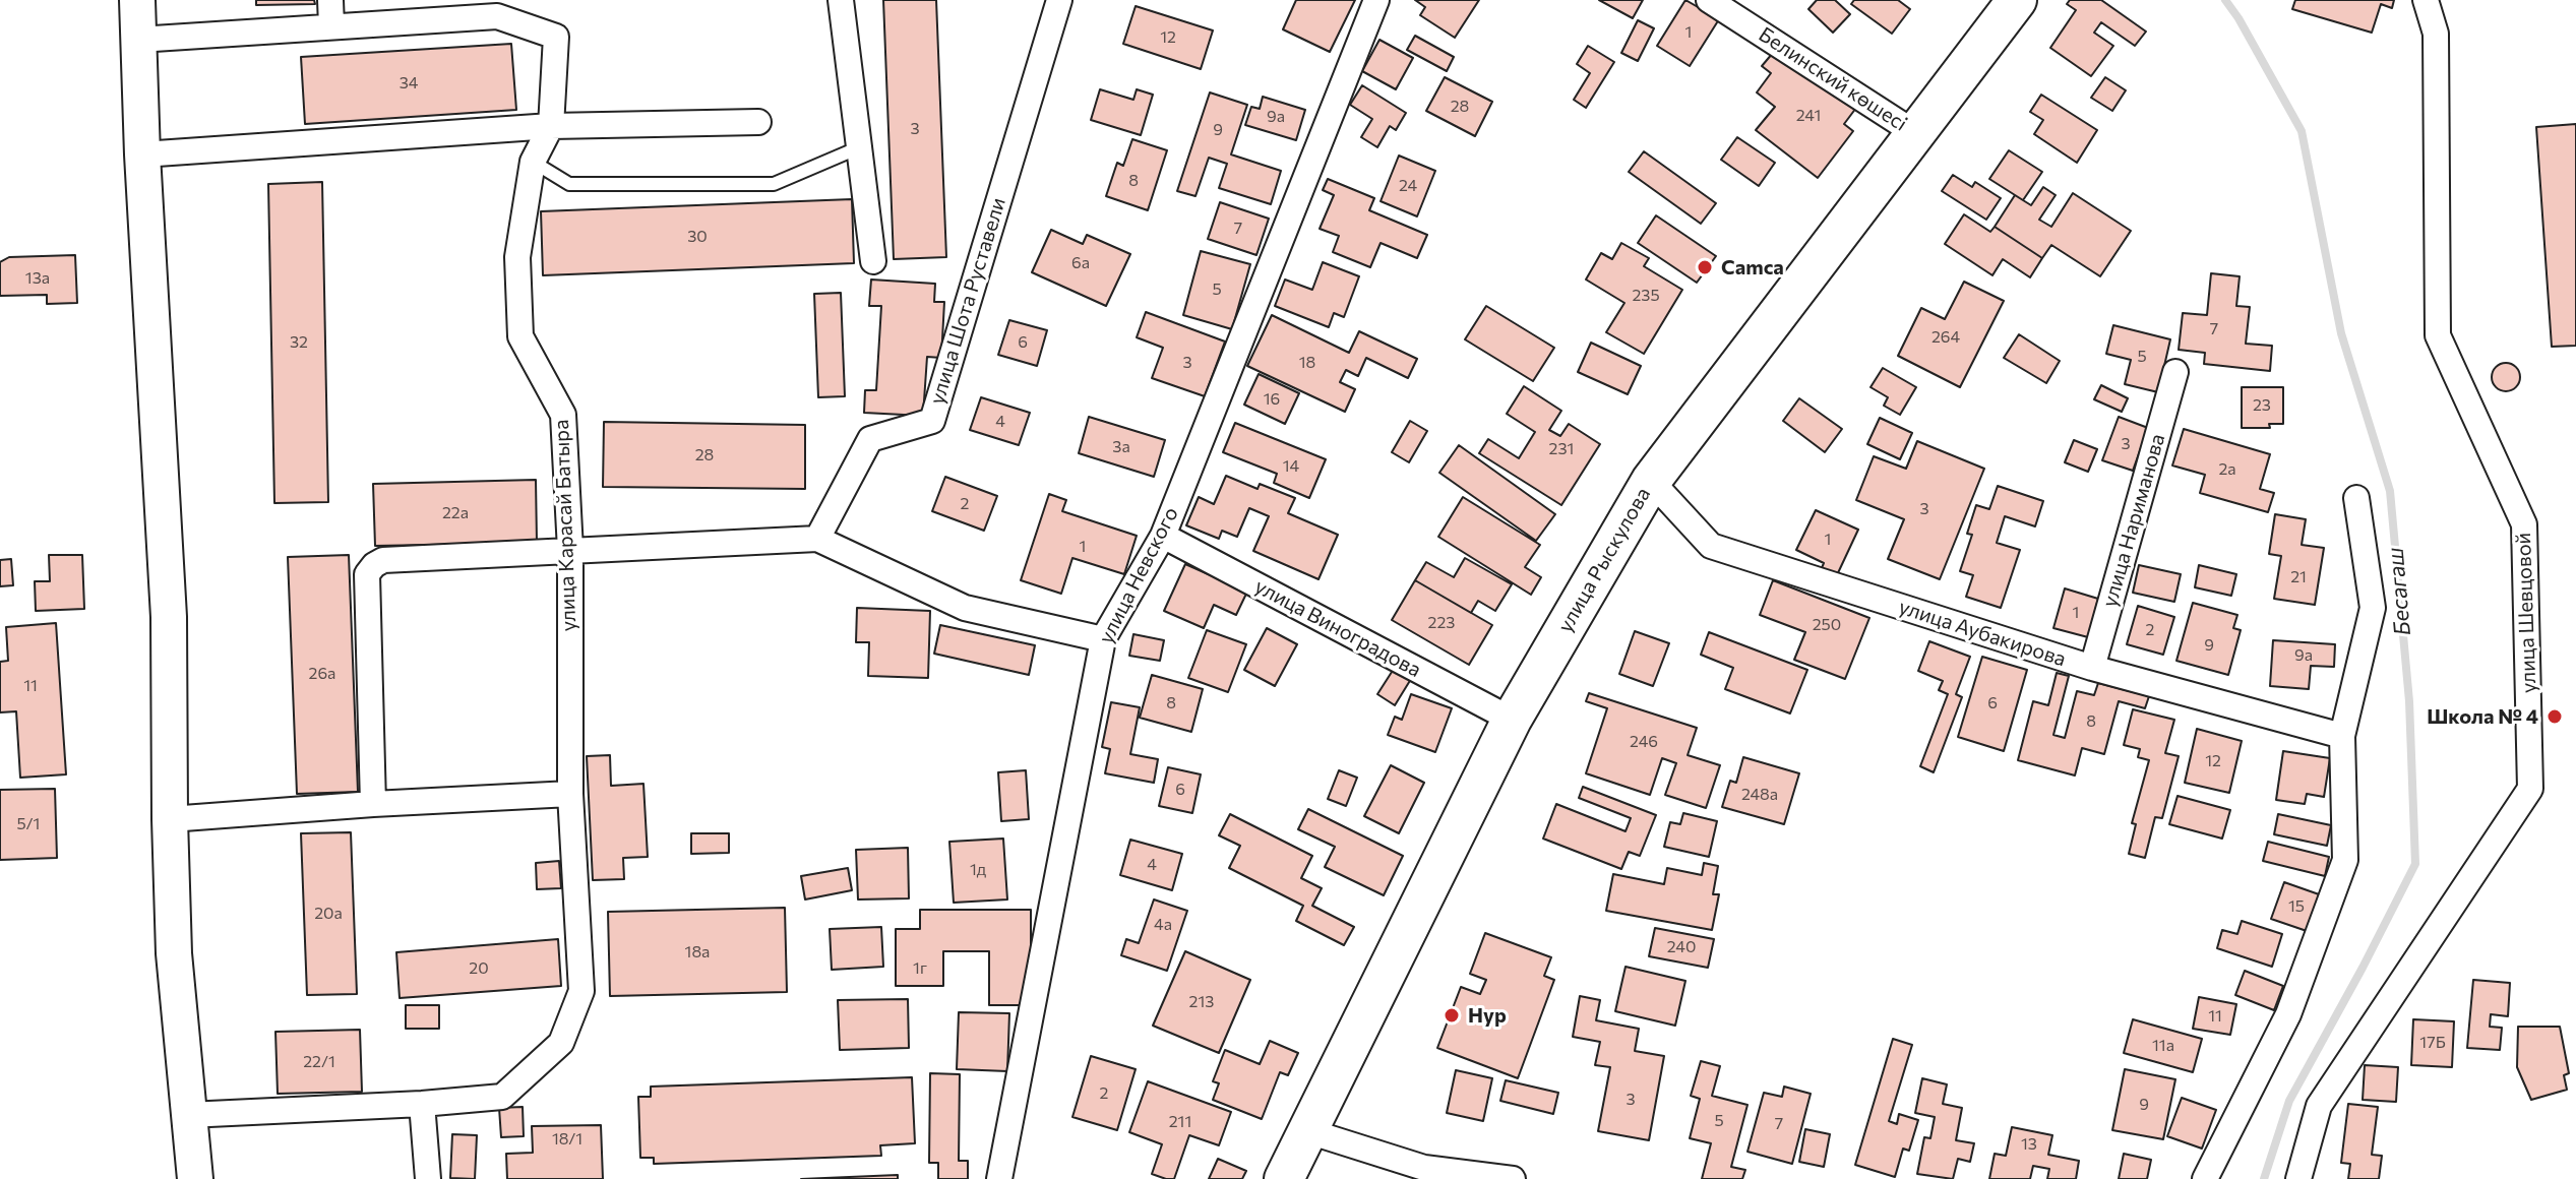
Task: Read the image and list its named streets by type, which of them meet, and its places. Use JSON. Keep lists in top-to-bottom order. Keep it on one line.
{"streets":{"main road":["улица Рыскулова"],"street":["Белинский көшесi","улица Шота Руставели","улица Нариманова","улица Карасай Батыра","улица Невского","улица Шевцовой","улица Виноградова","улица Аубакирова"]},"crossings":[["Белинский көшесi","улица Рыскулова"],["улица Нариманова","улица Аубакирова"],["улица Рыскулова","улица Виноградова"],["улица Рыскулова","улица Аубакирова"],["улица Невского","улица Виноградова"]],"water":["Бесагаш"],"places":["Camca","Школа № 4","Hyp"],"house_numbers":["1","12","34","28","241","9а","3","9","8","24","7","30","6а","13а","5","235","7","264","32","6","5","3","18","16","23","4","3","3а","231","28","14","2а","2","3","22a","1","1","21","1","223","250","2","9","9а","26а","11","8","6","8","246","12","6","248а","5/1","4","1д","15","20а","4а","240","18a","20","1г","213","11","17Б","11а","22/1","2","3","9","5","211","7","18/1","13"]}
